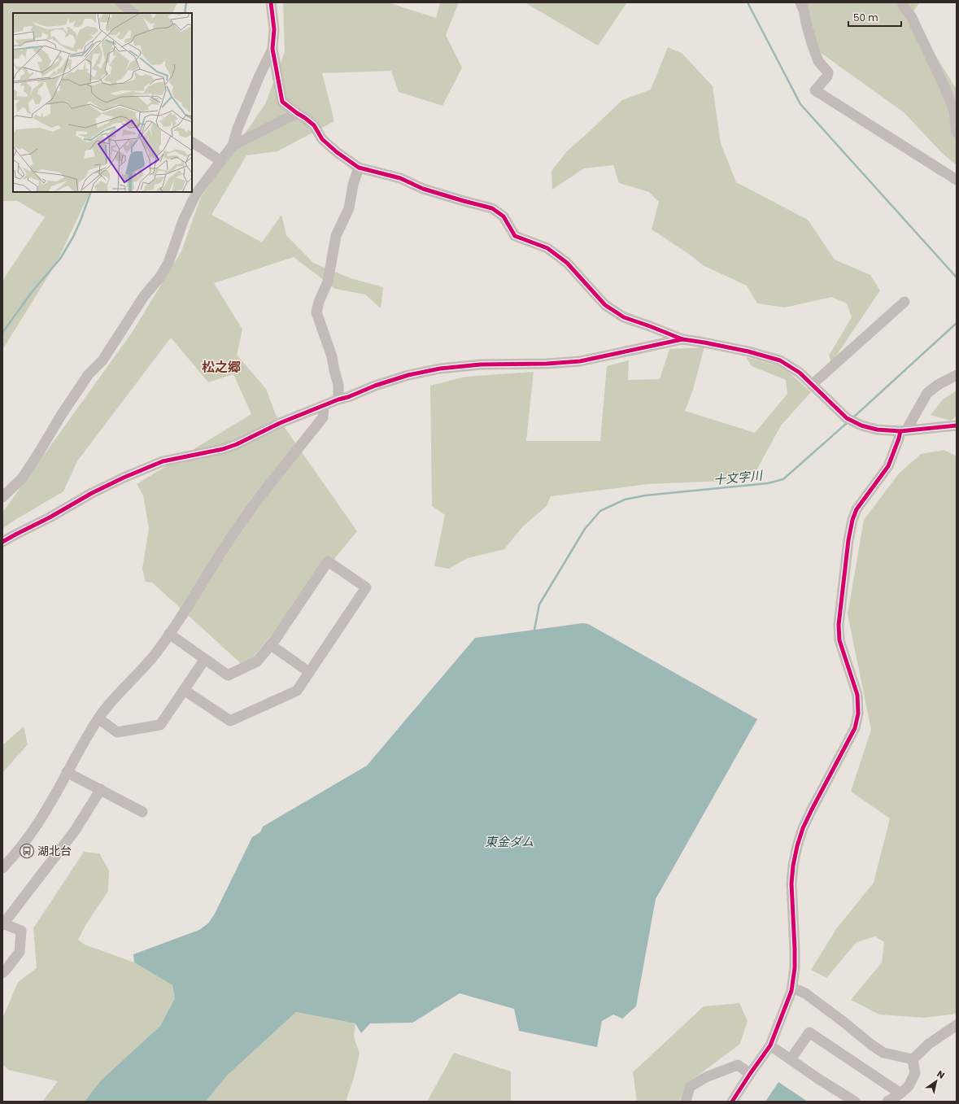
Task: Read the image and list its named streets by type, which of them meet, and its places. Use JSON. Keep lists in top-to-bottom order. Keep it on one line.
{"districts":["松之郷"],"water":["十文字川","東金ダム"],"places":{"bus stop":["湖北台"]},"scale_bar":"50 m","north":"top right"}
